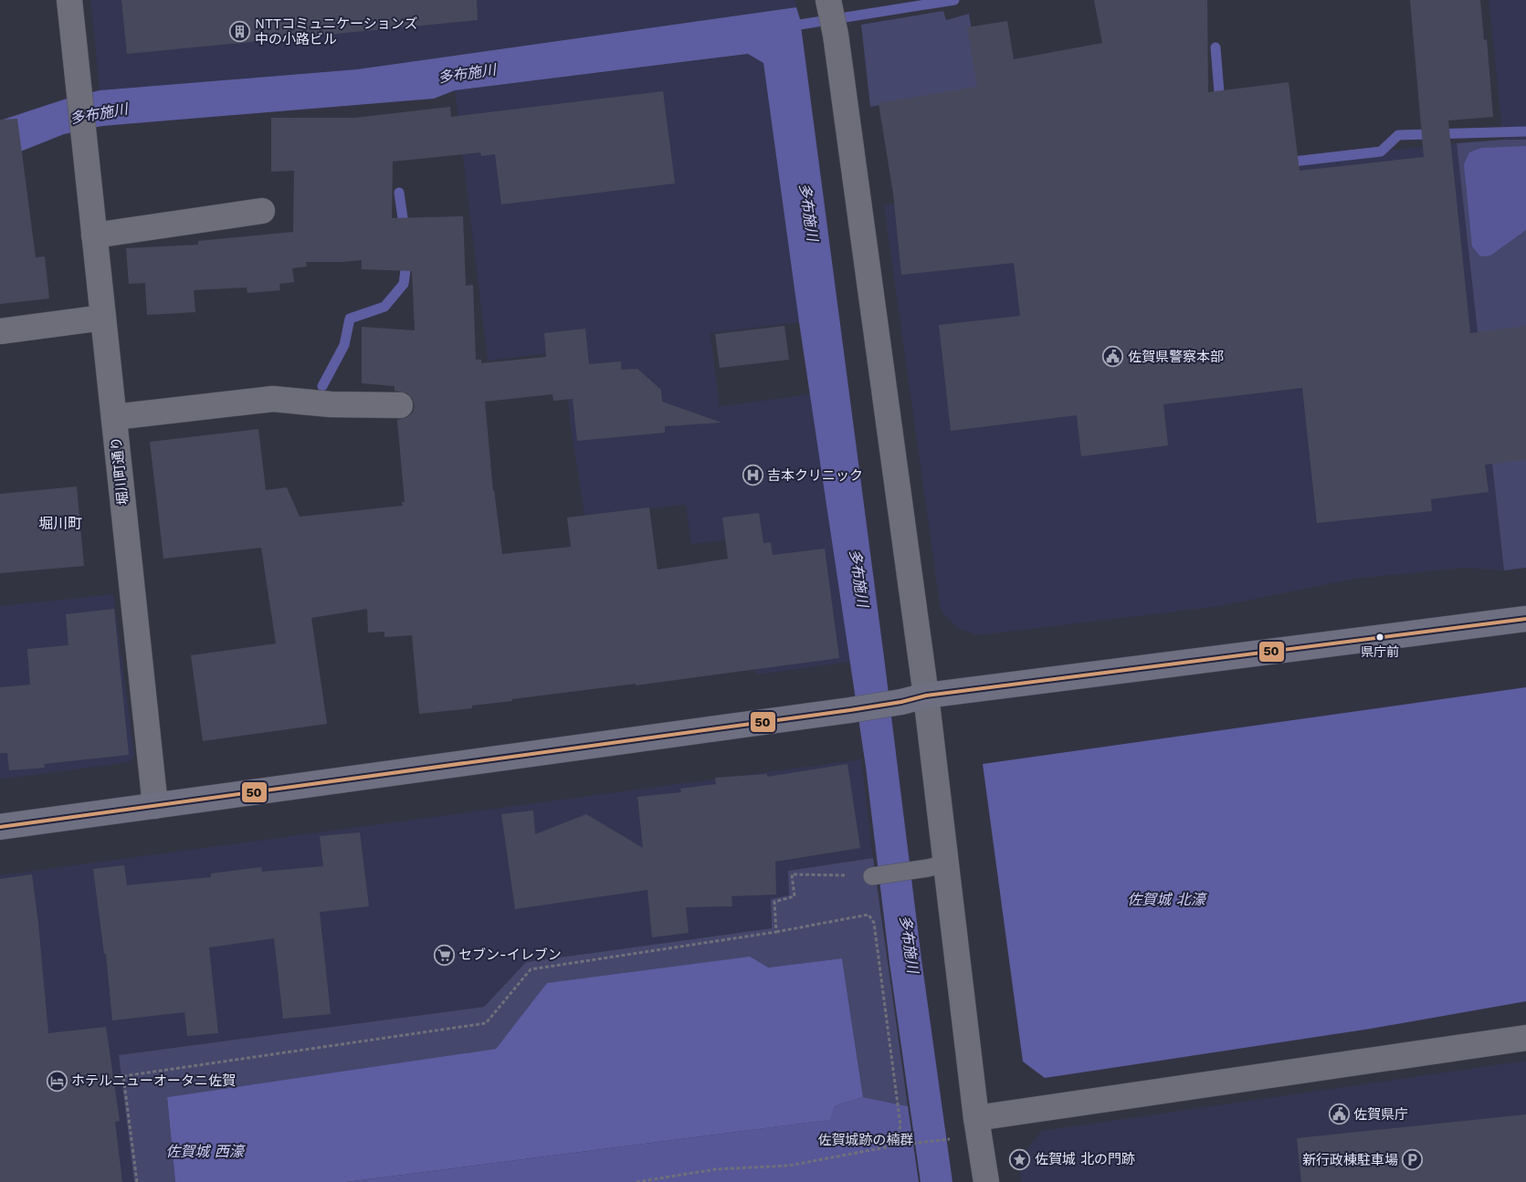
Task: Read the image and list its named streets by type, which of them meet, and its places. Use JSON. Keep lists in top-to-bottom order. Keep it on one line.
{"streets":{"street":["堀川町通り"]},"districts":["堀川町"],"water":["多布施川","佐賀城 北濠","佐賀城 西濠"],"parks":["佐賀城跡の楠群"],"places":{"building":["NTTコミュニケーションズ 中の小路ビル"],"public building":["佐賀県警察本部","佐賀県庁"],"hospital":["吉本クリニック"],"other":["県庁前"],"supermarket":["セブン-イレブン"],"hotel":["ホテルニューオータニ佐賀"],"place":["佐賀城 北の門跡"],"parking":["新行政棟駐車場"]},"lines":["transit line 50"]}
